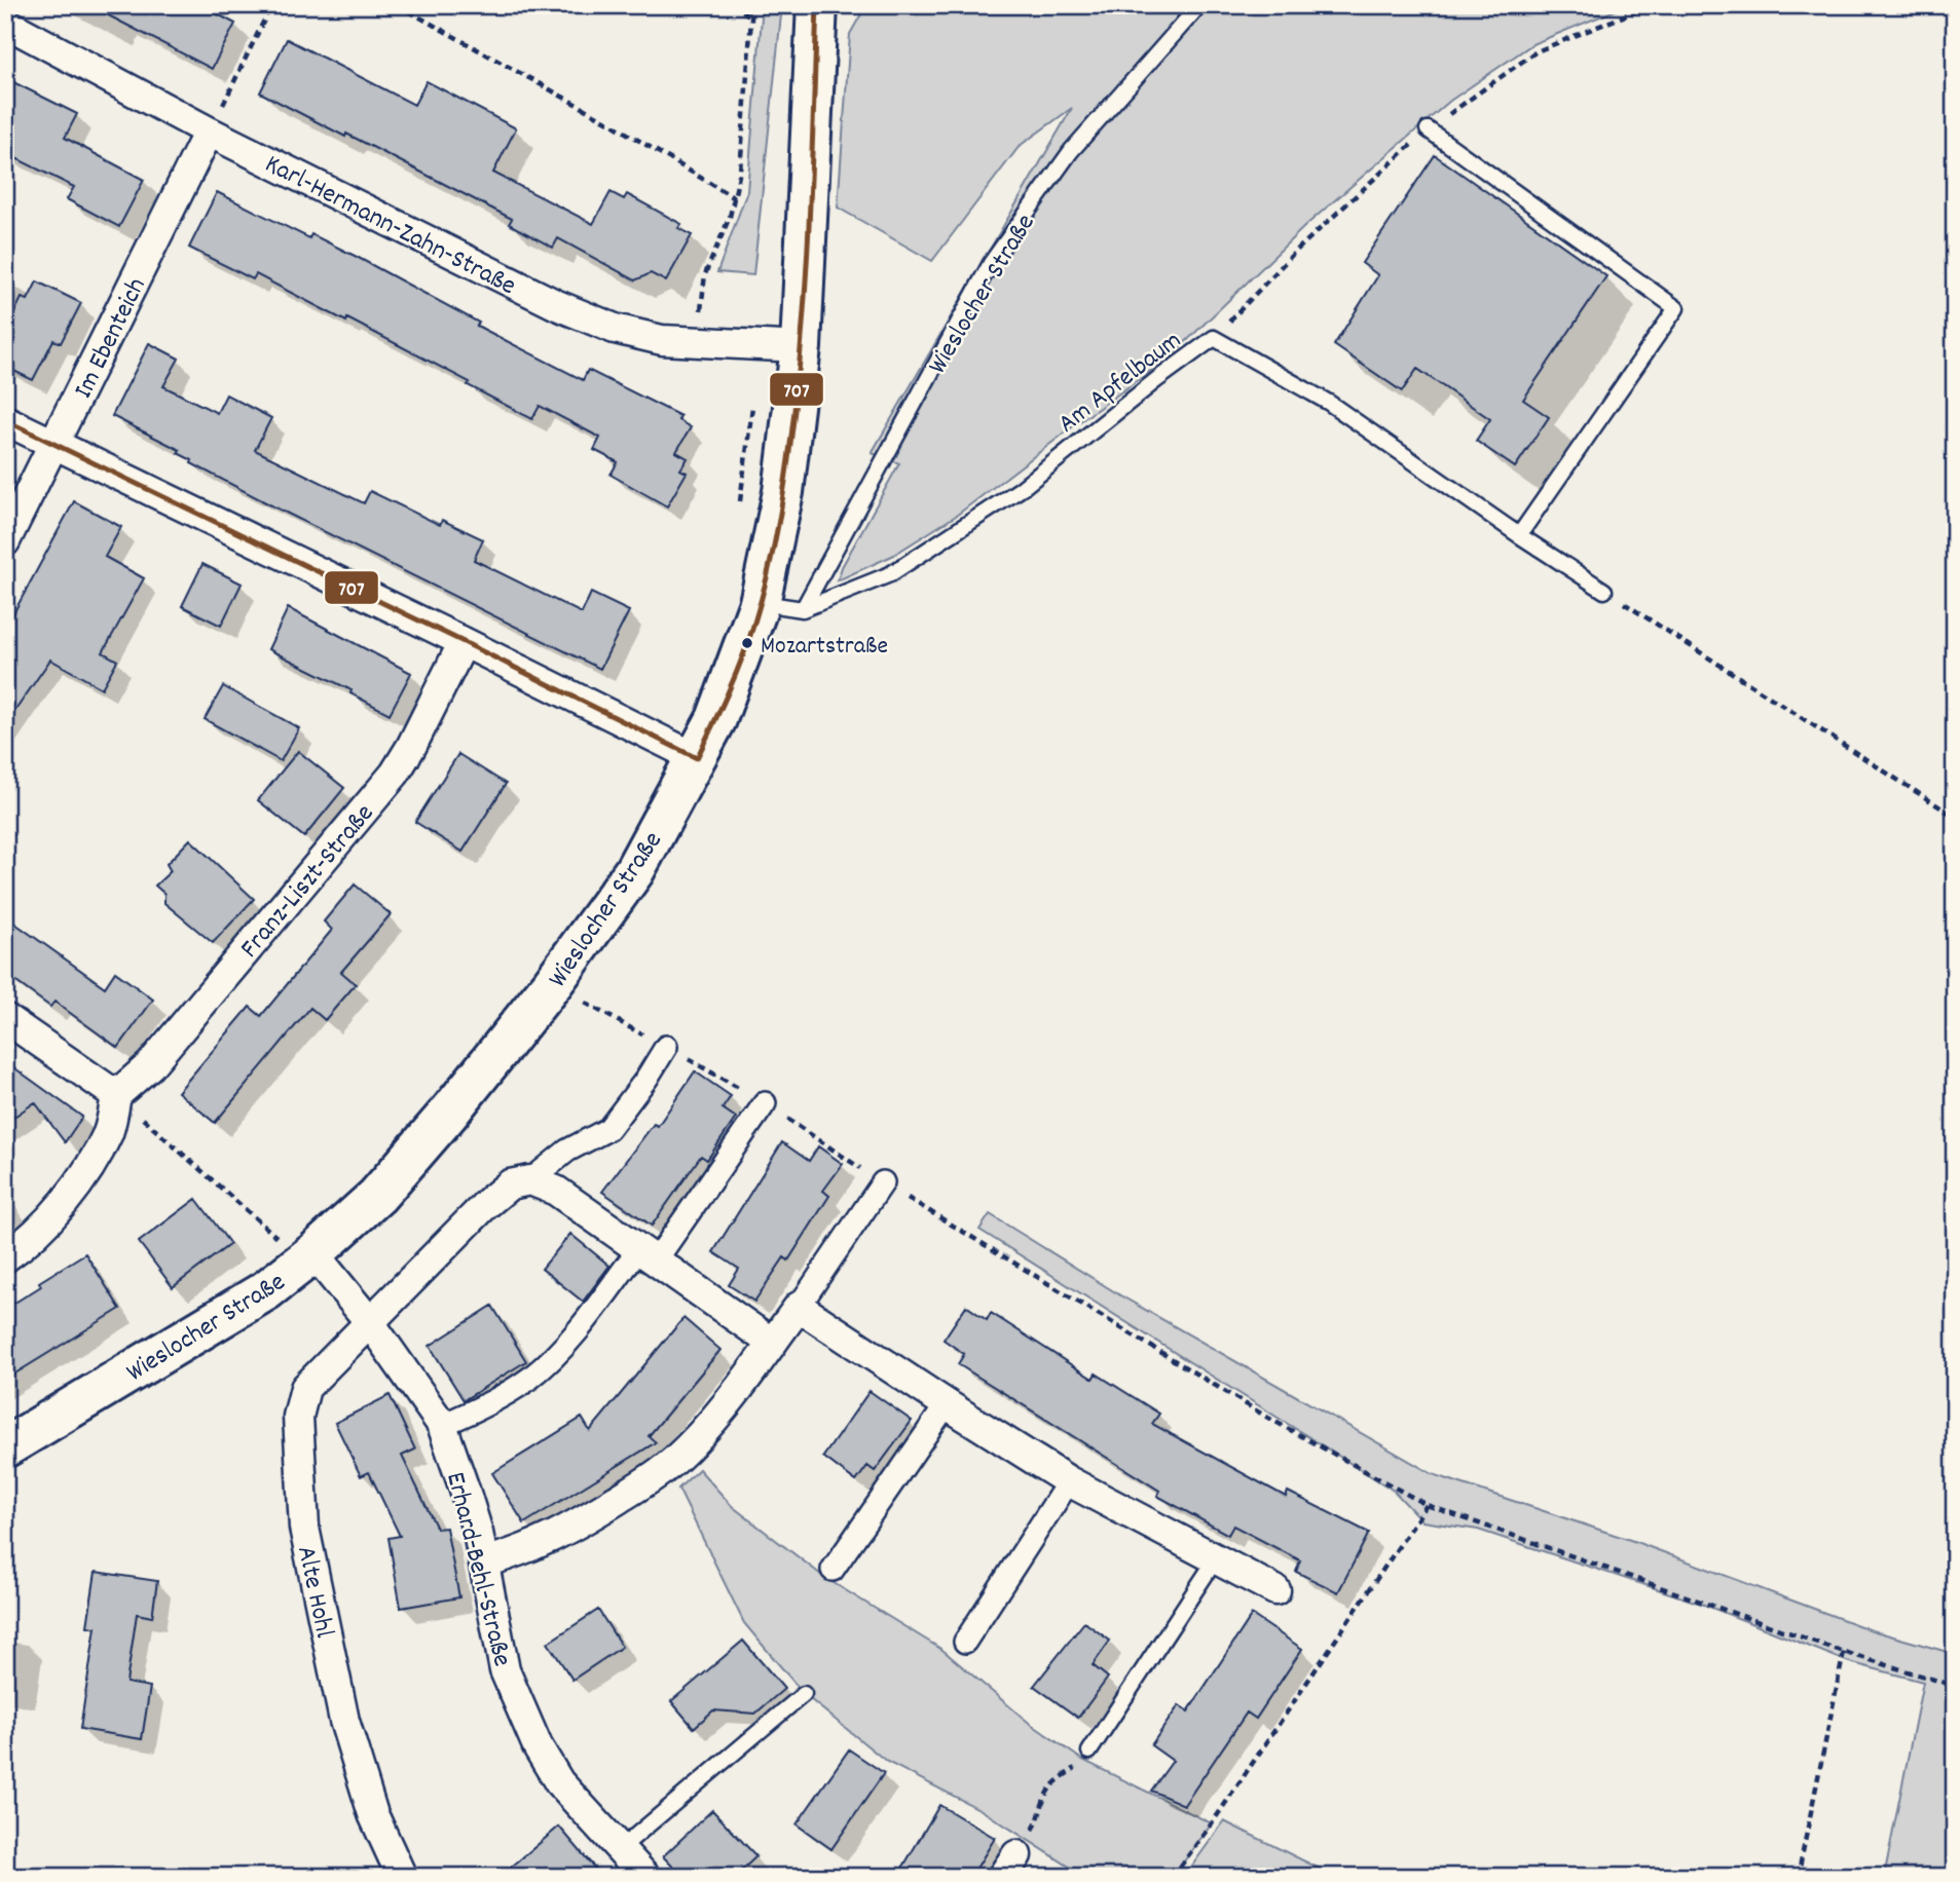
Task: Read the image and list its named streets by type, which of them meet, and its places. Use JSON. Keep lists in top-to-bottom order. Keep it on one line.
{"streets":{"main road":["Wieslocher Straße"],"street":["Karl-Hermann-Zahn-Straße","Im Ebenteich","Franz-Liszt-Straße","Erhard-Behl-Straße","Alte Hohl"],"lane":["Am Apfelbaum"]},"crossings":[["Karl-Hermann-Zahn-Straße","Wieslocher Straße"],["Karl-Hermann-Zahn-Straße","Im Ebenteich"],["Wieslocher Straße","Am Apfelbaum"],["Wieslocher Straße","Erhard-Behl-Straße"],["Erhard-Behl-Straße","Alte Hohl"]],"places":["Mozartstraße"],"lines":["transit line 707"]}
